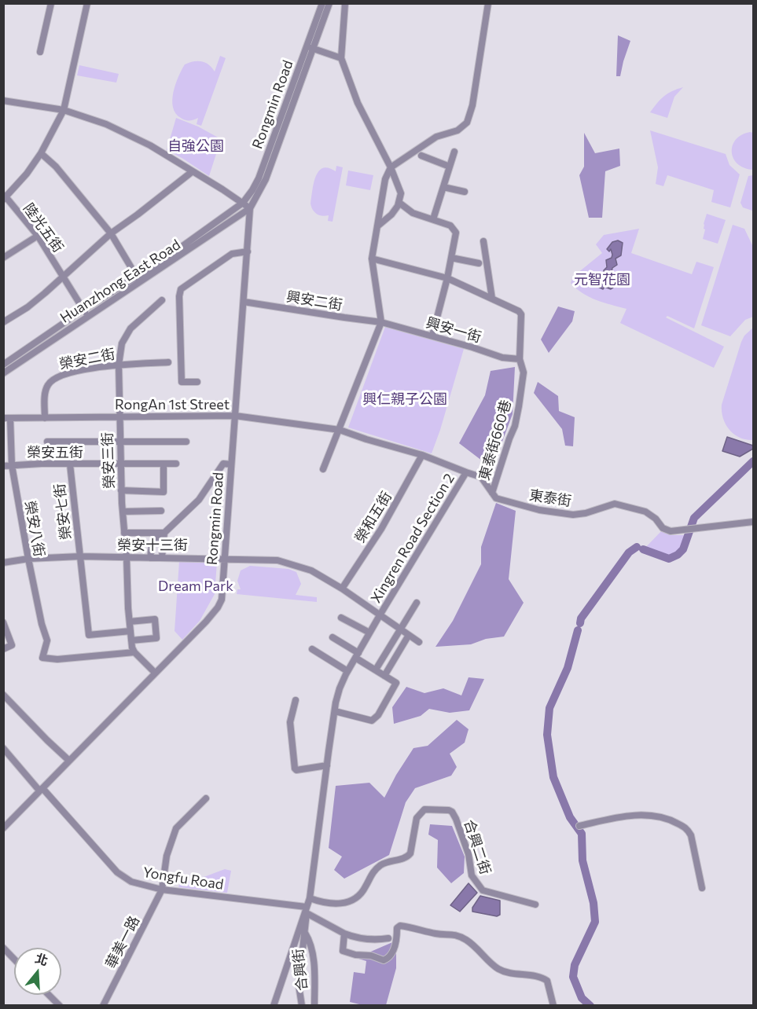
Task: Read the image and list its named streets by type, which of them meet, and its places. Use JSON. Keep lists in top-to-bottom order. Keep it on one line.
{"streets":{"street":["Rongmin Road","陸光五街","Huanzhong East Road","興安二街","興安一街","榮安二街","RongAn 1st Street","東泰街660巷","榮安五街","榮安三街","東泰街","榮安七街","榮和五街","榮安八街","Xingren Road Section 2","榮安十三街","合興二街","Yongfu Road","華美一路","合興街"]},"crossings":[["Rongmin Road","Huanzhong East Road"],["Rongmin Road","興安二街"],["Rongmin Road","RongAn 1st Street"],["Rongmin Road","榮安十三街"],["Rongmin Road","Yongfu Road"],["陸光五街","Huanzhong East Road"],["興安二街","興安一街"],["興安一街","東泰街660巷"],["榮安二街","RongAn 1st Street"],["榮安二街","榮安三街"],["RongAn 1st Street","榮安三街"],["RongAn 1st Street","榮安八街"],["RongAn 1st Street","Xingren Road Section 2"],["東泰街660巷","東泰街"],["榮安五街","榮安三街"],["榮安五街","榮安七街"],["榮安五街","榮安八街"],["榮安三街","榮安七街"],["榮安三街","榮安八街"],["榮安三街","榮安十三街"],["榮安七街","榮安十三街"],["榮和五街","Xingren Road Section 2"],["榮和五街","榮安十三街"],["榮安八街","榮安十三街"],["Xingren Road Section 2","榮安十三街"],["Xingren Road Section 2","合興二街"],["Xingren Road Section 2","Yongfu Road"],["Yongfu Road","華美一路"]],"parks":["自強公園","元智花園","興仁親子公園","Dream Park"],"north":"top"}
